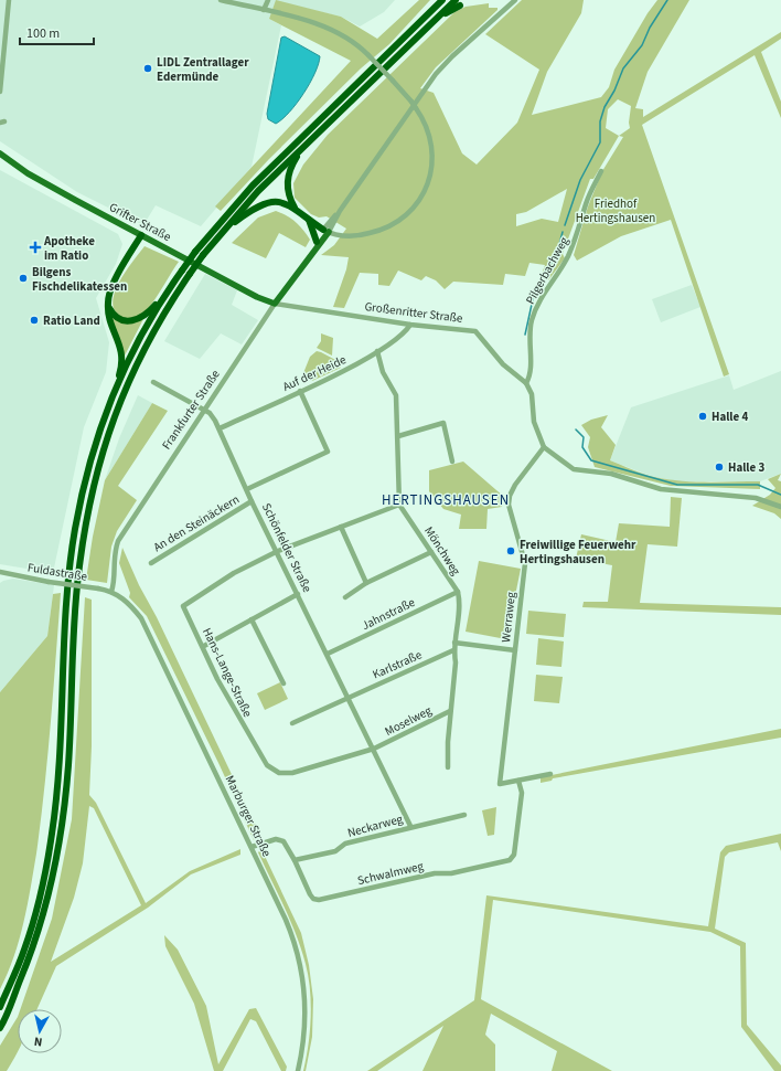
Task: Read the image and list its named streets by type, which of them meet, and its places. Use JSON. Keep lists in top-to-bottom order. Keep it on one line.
{"streets":{"main road":["Grifter Straße","Frankfurter Straße"],"street":["Pilgerbachweg","Großenritter Straße","Auf der Heide","An den Steinäckern","Schönfelder Straße","Mönchweg","Fuldastraße","Jahnstraße","Werraweg","Karlstraße","Hans-Lange-Straße","Moselweg","Marburger Straße","Neckarweg","Schwalmweg"]},"crossings":[["Grifter Straße","Großenritter Straße"],["Grifter Straße","Frankfurter Straße"],["Pilgerbachweg","Großenritter Straße"],["Großenritter Straße","Auf der Heide"],["Großenritter Straße","Frankfurter Straße"],["Auf der Heide","Schönfelder Straße"],["Frankfurter Straße","Schönfelder Straße"],["Frankfurter Straße","Fuldastraße"],["Frankfurter Straße","Marburger Straße"],["An den Steinäckern","Schönfelder Straße"],["Schönfelder Straße","Jahnstraße"],["Schönfelder Straße","Karlstraße"],["Schönfelder Straße","Hans-Lange-Straße"],["Schönfelder Straße","Moselweg"],["Schönfelder Straße","Neckarweg"],["Mönchweg","Jahnstraße"],["Mönchweg","Karlstraße"],["Mönchweg","Moselweg"],["Fuldastraße","Marburger Straße"],["Werraweg","Schwalmweg"],["Hans-Lange-Straße","Moselweg"],["Neckarweg","Schwalmweg"]],"districts":["HERTINGSHAUSEN"],"parks":["Friedhof Hertingshausen"],"places":{"other":["LIDL Zentrallager Edermünde","Bilgens Fischdelikatessen","Ratio Land","Halle 4","Halle 3","Freiwillige Feuerwehr Hertingshausen"],"health":["Apotheke im Ratio"]},"scale_bar":"100 m","north":"bottom"}
